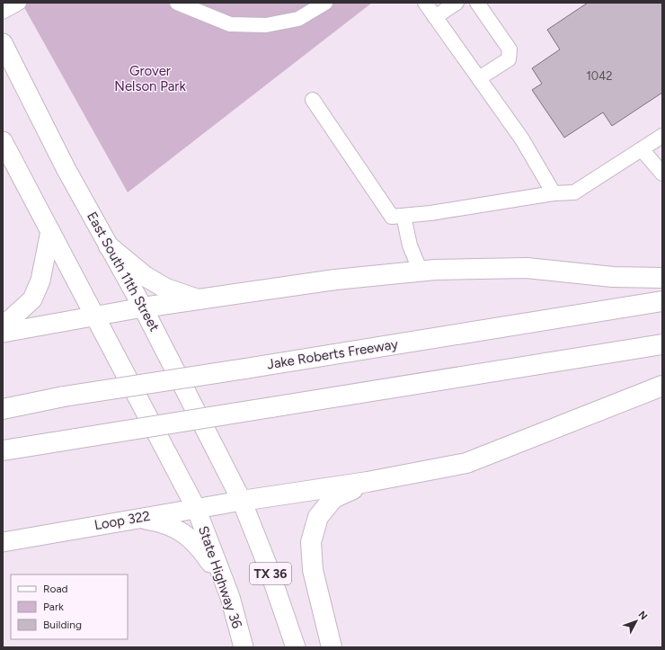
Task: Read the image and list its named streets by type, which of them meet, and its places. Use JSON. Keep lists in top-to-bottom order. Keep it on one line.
{"streets":{"highway":["Jake Roberts Freeway"],"main road":["East South 11th Street","Loop 322","TX 36","State Highway 36"]},"crossings":[["East South 11th Street","Loop 322"],["East South 11th Street","TX 36"],["Loop 322","TX 36"],["Loop 322","State Highway 36"]],"parks":["Grover Nelson Park"],"house_numbers":["1042"],"legend":["Road","Park","Building"],"north":"top right"}
